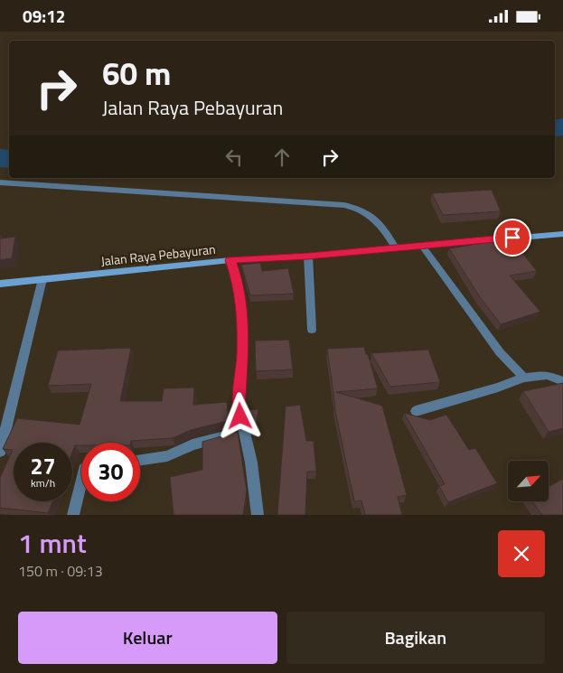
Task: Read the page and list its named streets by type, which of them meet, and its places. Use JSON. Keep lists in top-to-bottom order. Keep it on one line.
{"streets":{"main road":["Jalan Raya Pebayuran"]},"north":"top right","page":{"status":"09:12","turn":["60 m","Jalan Raya Pebayuran"],"speed":"27 km/h","limit":"30","heading":["1 mnt","150 m · 09:13"],"buttons":["Keluar","Bagikan"]}}
